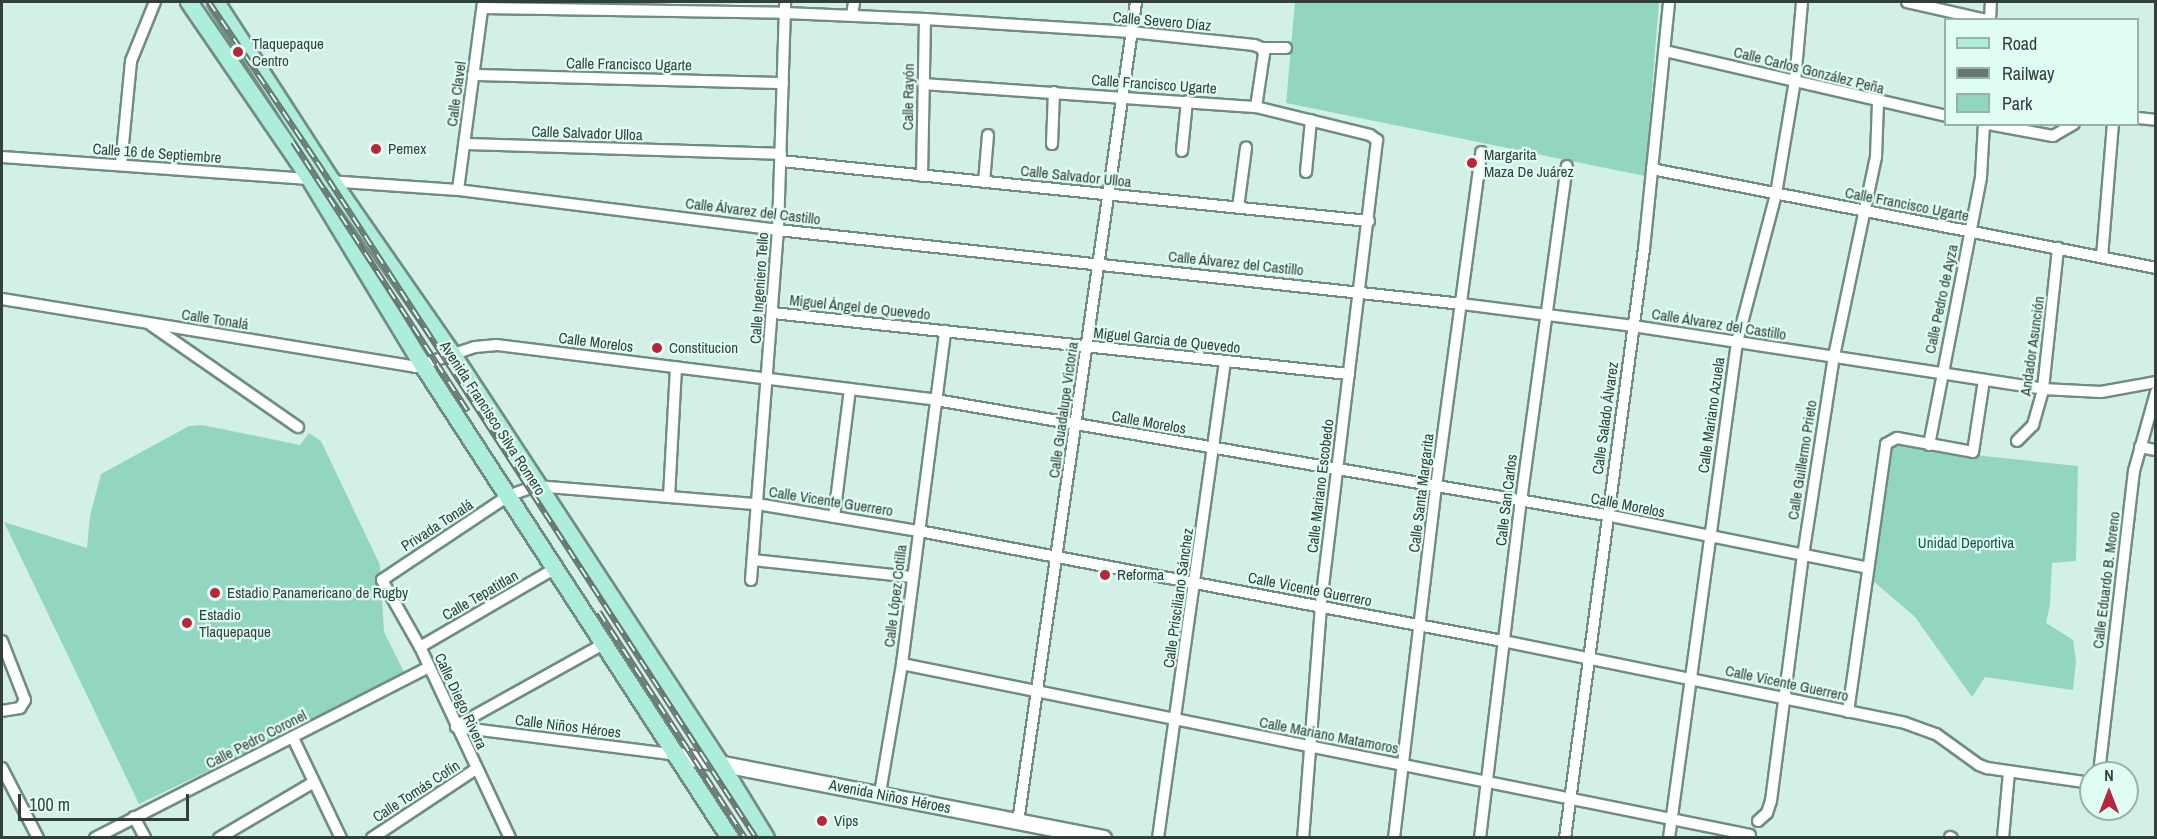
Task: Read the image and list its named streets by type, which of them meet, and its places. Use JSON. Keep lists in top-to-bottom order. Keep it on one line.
{"streets":{"main road":["Avenida Francisco Silva Romero"],"street":["Calle Severo Díaz","Calle Francisco Ugarte","Calle Carlos González Peña","Calle Clavel","Calle Rayón","Calle Salvador Ulloa","Calle 16 de Septiembre","Calle Álvarez del Castillo","Calle Ingeniero Tello","Calle Pedro de Ayza","Miguel Ángel de Quevedo","Calle Tonalá","Miguel Garcia de Quevedo","Calle Morelos","Andador Asunción","Calle Guadalupe Victoria","Calle Mariano Azuela","Calle Salado Álvarez","Calle Guillermo Prieto","Calle Mariano Escobedo","Calle Santa Margarita","Calle San Carlos","Calle Vicente Guerrero","Privada Tonalá","Calle Eduardo B. Moreno","Calle Tepatitlan","Calle López Cotilla","Calle Prisciliano Sánchez","Calle Diego Rivera","Calle Niños Héroes","Calle Mariano Matamoros","Calle Pedro Coronel","Calle Tomás Cofín","Avenida Niños Héroes"]},"crossings":[["Calle Severo Díaz","Calle Clavel"],["Calle Severo Díaz","Calle Rayón"],["Calle Severo Díaz","Calle Ingeniero Tello"],["Calle Severo Díaz","Calle Guadalupe Victoria"],["Calle Francisco Ugarte","Calle Clavel"],["Calle Francisco Ugarte","Calle Rayón"],["Calle Francisco Ugarte","Calle Ingeniero Tello"],["Calle Francisco Ugarte","Calle Pedro de Ayza"],["Calle Francisco Ugarte","Andador Asunción"],["Calle Francisco Ugarte","Calle Guadalupe Victoria"],["Calle Francisco Ugarte","Calle Mariano Azuela"],["Calle Francisco Ugarte","Calle Salado Álvarez"],["Calle Francisco Ugarte","Calle Guillermo Prieto"],["Calle Francisco Ugarte","Calle Mariano Escobedo"],["Calle Carlos González Peña","Calle Mariano Azuela"],["Calle Carlos González Peña","Calle Salado Álvarez"],["Calle Carlos González Peña","Calle Guillermo Prieto"],["Calle Clavel","Calle Salvador Ulloa"],["Calle Clavel","Calle Álvarez del Castillo"],["Calle Rayón","Calle Salvador Ulloa"],["Calle Salvador Ulloa","Calle Ingeniero Tello"],["Calle Salvador Ulloa","Calle Guadalupe Victoria"],["Calle Salvador Ulloa","Calle Mariano Escobedo"],["Calle 16 de Septiembre","Calle Álvarez del Castillo"],["Calle 16 de Septiembre","Avenida Francisco Silva Romero"],["Calle Álvarez del Castillo","Calle Ingeniero Tello"],["Calle Álvarez del Castillo","Calle Pedro de Ayza"],["Calle Álvarez del Castillo","Andador Asunción"],["Calle Álvarez del Castillo","Calle Guadalupe Victoria"],["Calle Álvarez del Castillo","Calle Mariano Azuela"],["Calle Álvarez del Castillo","Avenida Francisco Silva Romero"],["Calle Álvarez del Castillo","Calle Salado Álvarez"],["Calle Álvarez del Castillo","Calle Guillermo Prieto"],["Calle Álvarez del Castillo","Calle Mariano Escobedo"],["Calle Álvarez del Castillo","Calle Santa Margarita"],["Calle Álvarez del Castillo","Calle San Carlos"],["Calle Ingeniero Tello","Miguel Ángel de Quevedo"],["Calle Ingeniero Tello","Calle Morelos"],["Calle Ingeniero Tello","Calle Vicente Guerrero"],["Miguel Ángel de Quevedo","Miguel Garcia de Quevedo"],["Miguel Ángel de Quevedo","Calle López Cotilla"],["Calle Tonalá","Calle Morelos"],["Calle Tonalá","Avenida Francisco Silva Romero"],["Miguel Garcia de Quevedo","Calle Guadalupe Victoria"],["Miguel Garcia de Quevedo","Calle Mariano Escobedo"],["Miguel Garcia de Quevedo","Calle López Cotilla"],["Miguel Garcia de Quevedo","Calle Prisciliano Sánchez"],["Calle Morelos","Calle Guadalupe Victoria"],["Calle Morelos","Calle Mariano Azuela"],["Calle Morelos","Avenida Francisco Silva Romero"],["Calle Morelos","Calle Salado Álvarez"],["Calle Morelos","Calle Guillermo Prieto"],["Calle Morelos","Calle Mariano Escobedo"],["Calle Morelos","Calle Santa Margarita"],["Calle Morelos","Calle San Carlos"],["Calle Morelos","Calle López Cotilla"],["Calle Morelos","Calle Prisciliano Sánchez"],["Calle Guadalupe Victoria","Calle Vicente Guerrero"],["Calle Guadalupe Victoria","Calle Mariano Matamoros"],["Calle Guadalupe Victoria","Avenida Niños Héroes"],["Calle Mariano Azuela","Calle Vicente Guerrero"],["Calle Mariano Azuela","Calle Mariano Matamoros"],["Avenida Francisco Silva Romero","Calle Vicente Guerrero"],["Avenida Francisco Silva Romero","Privada Tonalá"],["Avenida Francisco Silva Romero","Calle Tepatitlan"],["Avenida Francisco Silva Romero","Calle Niños Héroes"],["Avenida Francisco Silva Romero","Avenida Niños Héroes"],["Calle Salado Álvarez","Calle Vicente Guerrero"],["Calle Salado Álvarez","Calle Mariano Matamoros"],["Calle Guillermo Prieto","Calle Vicente Guerrero"],["Calle Mariano Escobedo","Calle Vicente Guerrero"],["Calle Mariano Escobedo","Calle Mariano Matamoros"],["Calle Santa Margarita","Calle Vicente Guerrero"],["Calle Santa Margarita","Calle Mariano Matamoros"],["Calle San Carlos","Calle Vicente Guerrero"],["Calle San Carlos","Calle Mariano Matamoros"],["Calle Vicente Guerrero","Privada Tonalá"],["Calle Vicente Guerrero","Calle López Cotilla"],["Calle Vicente Guerrero","Calle Prisciliano Sánchez"],["Privada Tonalá","Calle Diego Rivera"],["Calle Tepatitlan","Calle Diego Rivera"],["Calle López Cotilla","Calle Mariano Matamoros"],["Calle López Cotilla","Avenida Niños Héroes"],["Calle Prisciliano Sánchez","Calle Mariano Matamoros"],["Calle Diego Rivera","Calle Niños Héroes"],["Calle Diego Rivera","Calle Pedro Coronel"],["Calle Diego Rivera","Calle Tomás Cofín"],["Calle Niños Héroes","Avenida Niños Héroes"]],"parks":["Unidad Deportiva"],"places":["Tlaquepaque Centro","Pemex","Margarita Maza De Juárez","Constitucion","Reforma","Estadio Panamericano de Rugby","Estadio Tlaquepaque","Vips"],"legend":["Road","Railway","Park"],"scale_bar":"100 m","north":"top"}
